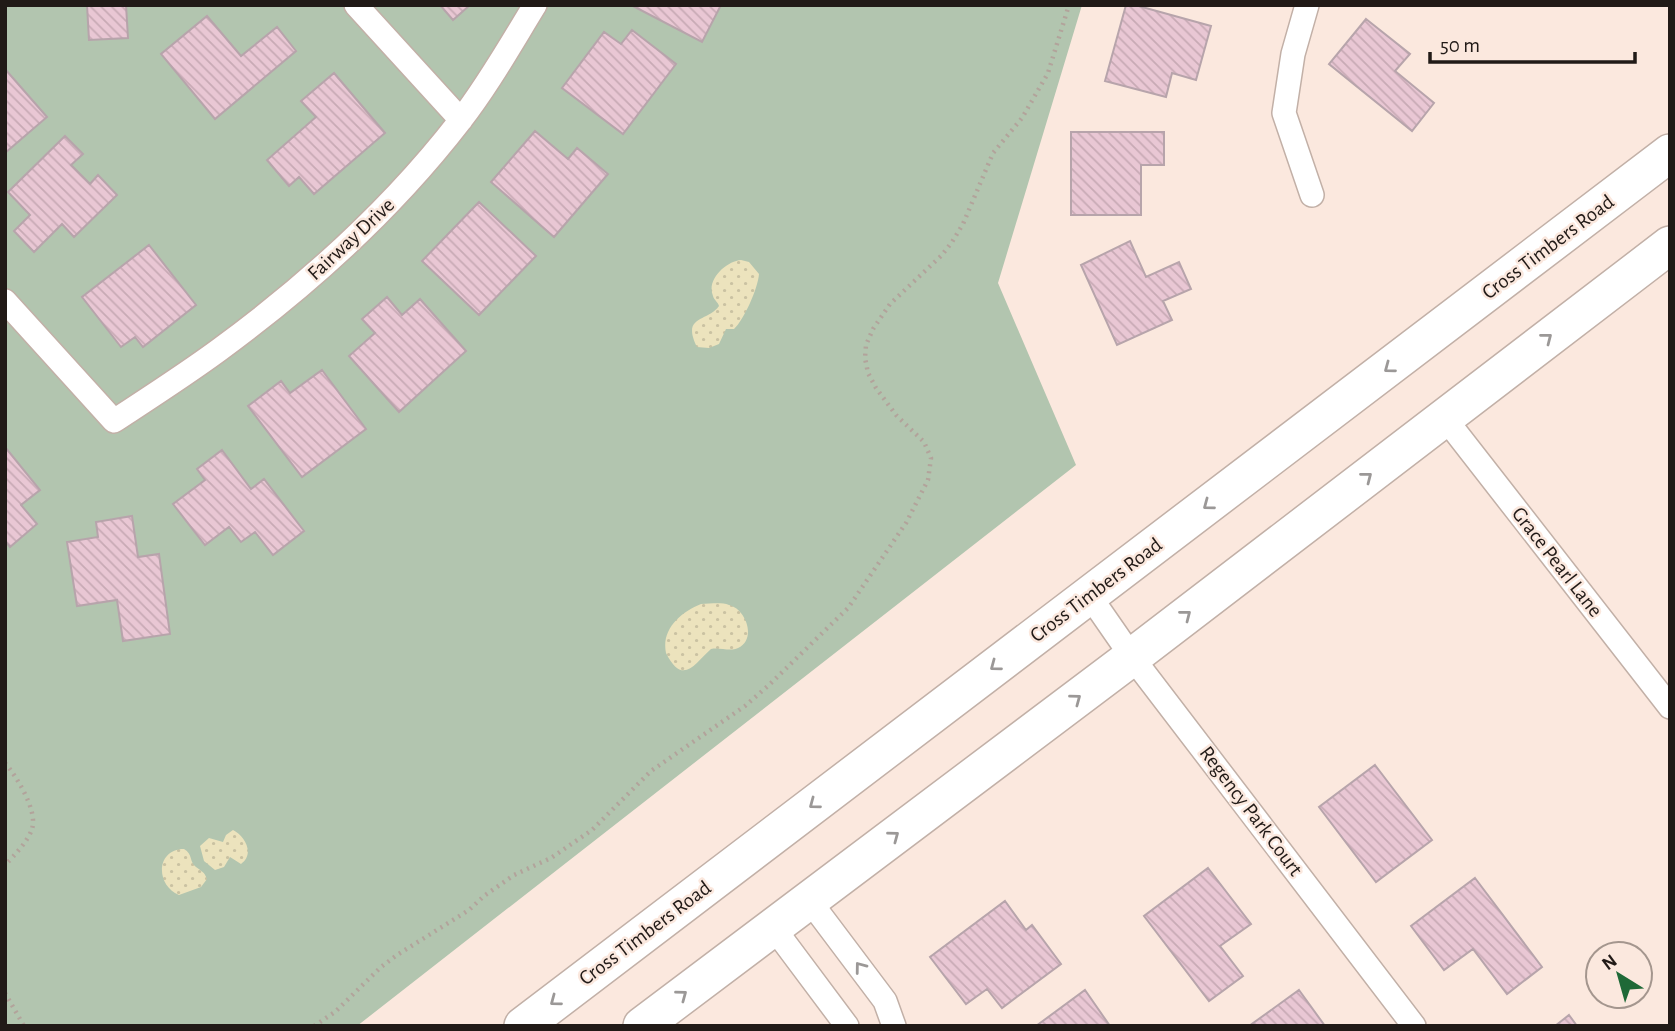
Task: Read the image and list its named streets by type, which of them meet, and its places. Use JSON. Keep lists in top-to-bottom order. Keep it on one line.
{"streets":{"main road":["Cross Timbers Road"],"street":["Fairway Drive","Grace Pearl Lane","Regency Park Court"]},"crossings":[["Cross Timbers Road","Regency Park Court"]],"scale_bar":"50 m","north":"top left"}
